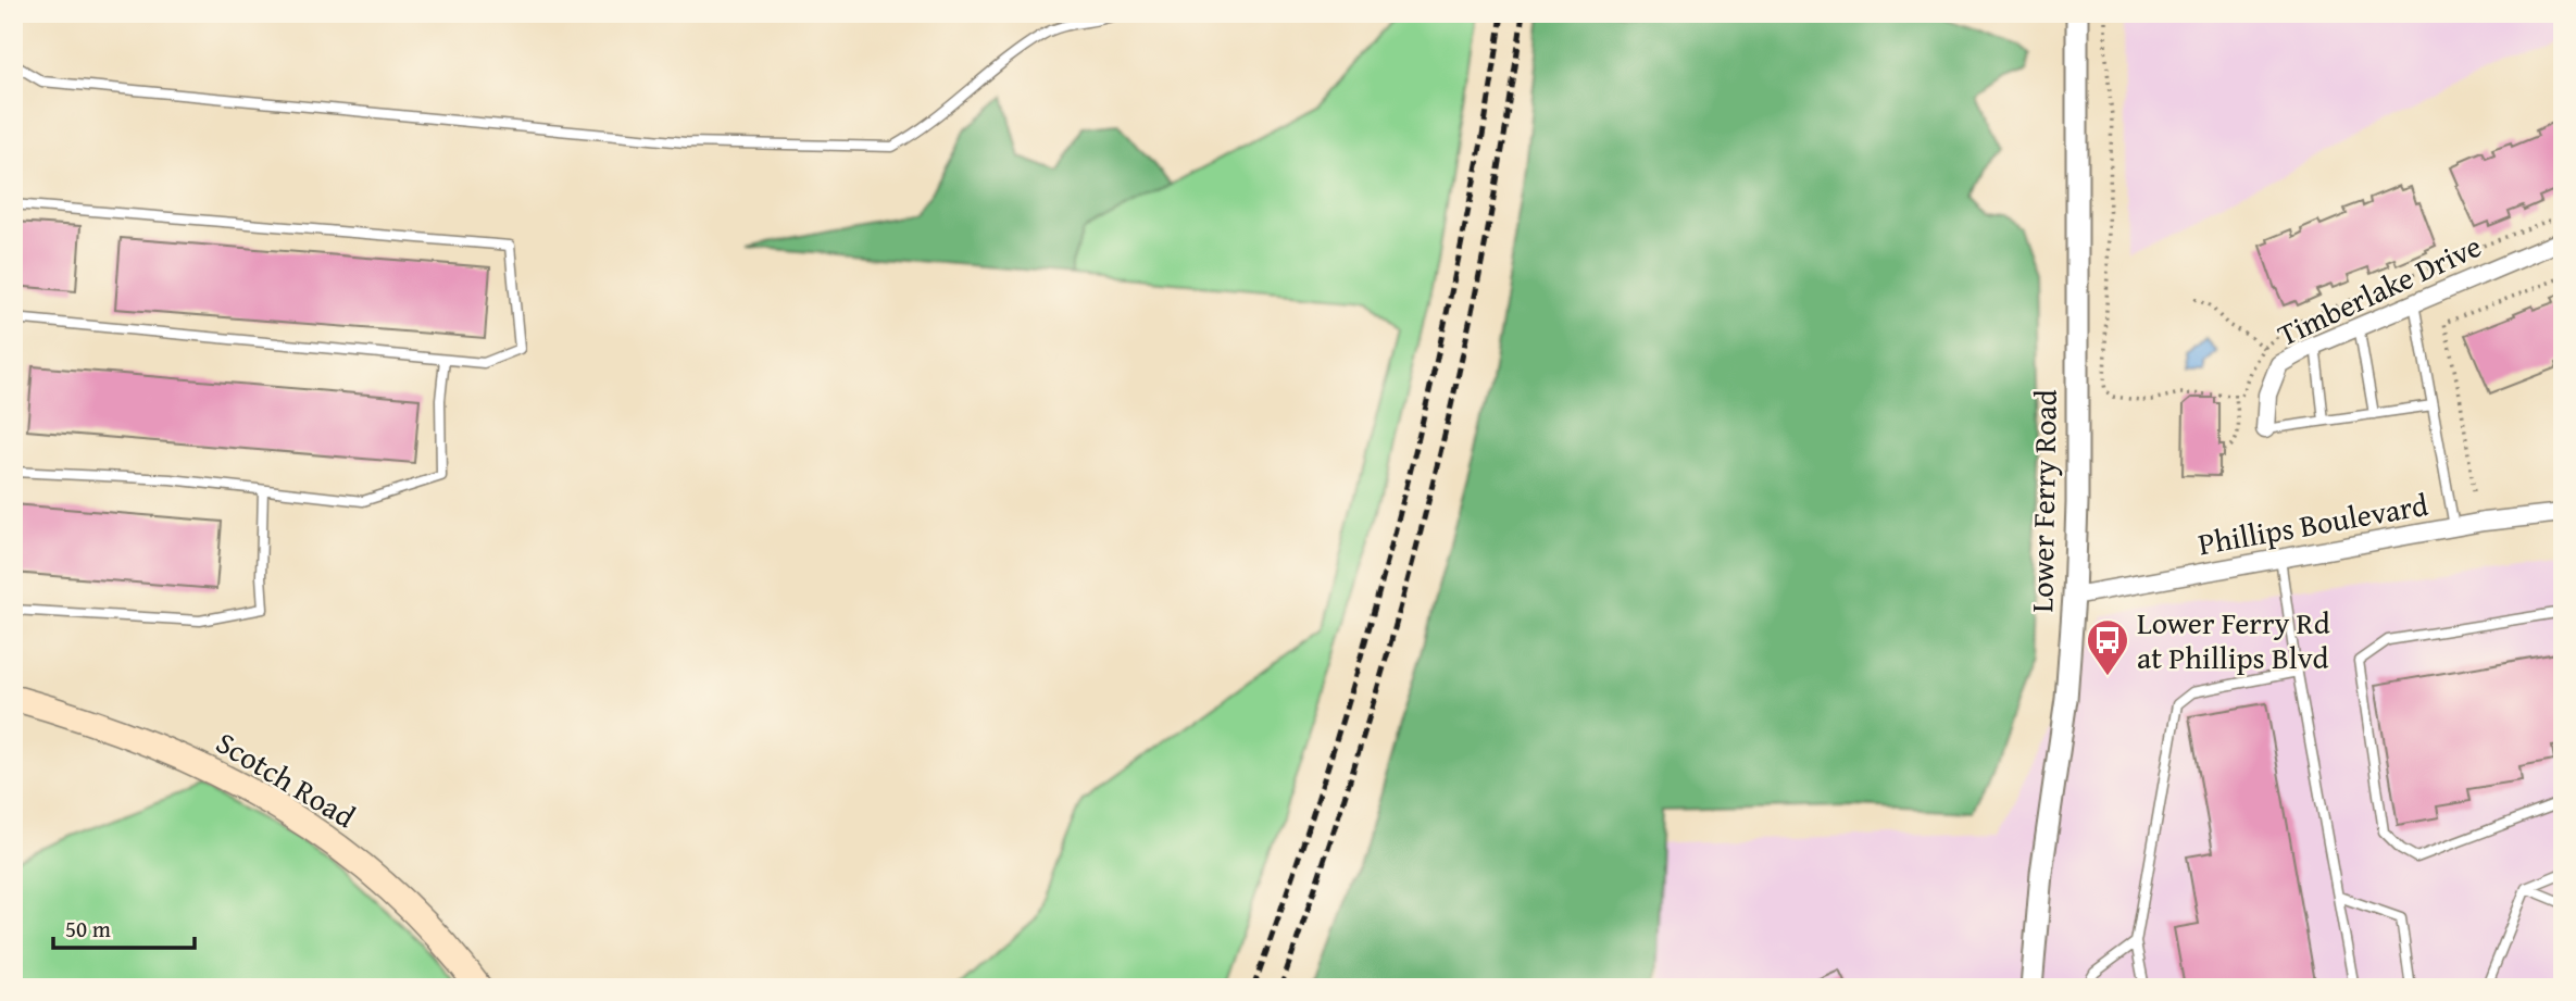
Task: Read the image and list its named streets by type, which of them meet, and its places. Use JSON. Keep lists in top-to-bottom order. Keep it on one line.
{"streets":{"main road":["Scotch Road"],"street":["Timberlake Drive","Lower Ferry Road","Phillips Boulevard"]},"crossings":[["Lower Ferry Road","Phillips Boulevard"]],"places":{"bus stop":["Lower Ferry Rd at Phillips Blvd"]},"scale_bar":"50 m"}
